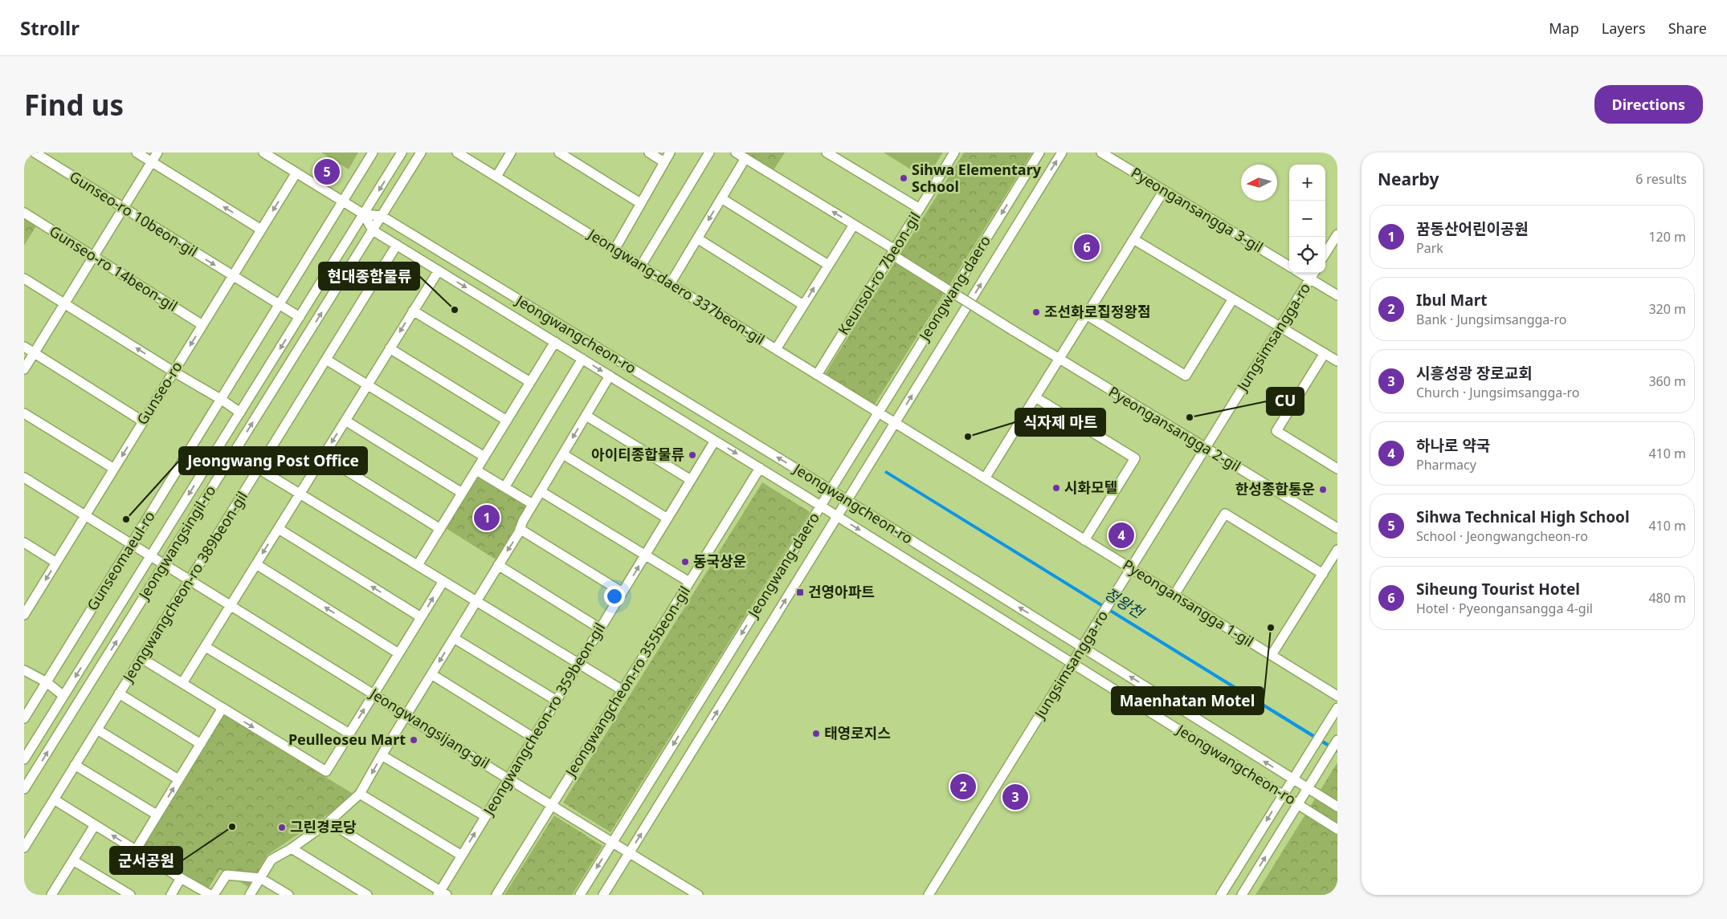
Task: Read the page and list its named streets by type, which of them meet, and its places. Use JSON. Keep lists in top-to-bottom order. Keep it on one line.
{"streets":{"street":["Pyeongansangga 3-gil","Gunseo-ro 10beon-gil","Gunseo-ro 14beon-gil","Keunsol-ro 7beon-gil","Jeongwang-daero 337beon-gil","Jeongwang-daero","Jeongwangcheon-ro","Jungsimsangga-ro","Gunseo-ro","Pyeongansangga 2-gil","Jeongwangsingil-ro","Gunseomaeul-ro","Jeongwangcheon-ro 389beon-gil","Pyeongansangga 1-gil","Jeongwangcheon-ro 355beon-gil","Jeongwangcheon-ro 359beon-gil","Jeongwangsijang-gil"]},"crossings":[["Gunseo-ro 10beon-gil","Gunseo-ro"],["Gunseo-ro 14beon-gil","Gunseo-ro"],["Keunsol-ro 7beon-gil","Jeongwang-daero 337beon-gil"],["Keunsol-ro 7beon-gil","Pyeongansangga 2-gil"],["Jeongwang-daero 337beon-gil","Jeongwang-daero"],["Jeongwang-daero 337beon-gil","Pyeongansangga 1-gil"],["Jeongwang-daero","Jeongwangcheon-ro"],["Jeongwang-daero","Pyeongansangga 1-gil"],["Jeongwang-daero","Jeongwangsijang-gil"],["Jeongwangcheon-ro","Jungsimsangga-ro"],["Jeongwangcheon-ro","Gunseo-ro"],["Jeongwangcheon-ro","Jeongwangsingil-ro"],["Jeongwangcheon-ro","Gunseomaeul-ro"],["Jeongwangcheon-ro","Jeongwangcheon-ro 389beon-gil"],["Jeongwangcheon-ro","Jeongwangcheon-ro 355beon-gil"],["Jeongwangcheon-ro","Jeongwangcheon-ro 359beon-gil"],["Jungsimsangga-ro","Pyeongansangga 2-gil"],["Jungsimsangga-ro","Pyeongansangga 1-gil"],["Gunseo-ro","Jeongwangsijang-gil"],["Jeongwangsingil-ro","Jeongwangsijang-gil"],["Gunseomaeul-ro","Jeongwangsijang-gil"],["Jeongwangcheon-ro 389beon-gil","Jeongwangsijang-gil"],["Jeongwangcheon-ro 355beon-gil","Jeongwangsijang-gil"],["Jeongwangcheon-ro 359beon-gil","Jeongwangsijang-gil"]],"one_way":["Gunseo-ro"],"water":["정왕천"],"places":{"other":["Sihwa Elementary School","현대종합물류","조선화로집정왕점","CU","식자제 마트","아이티종합물류","시화모텔","한성종합통운","Jeongwang Post Office","동국상운","Maenhatan Motel","태영로지스","Peulleoseu Mart","군서공원","그린경로당"],"transit":["건영아파트"]},"north":"left","page":{"header":"Strollr","nav":["Map","Layers","Share"],"buttons":"Directions","title":"Find us","heading":["Nearby","6 results"],"pins":["5","6","1","4","2","3"],"map_buttons":["+","−"],"list":[{"mark":"1","name":"꿈동산어린이공원","note":"Park","value":"120 m"},{"mark":"2","name":"Ibul Mart","note":"Bank · Jungsimsangga-ro","value":"320 m"},{"mark":"3","name":"시흥성광 장로교회","note":"Church · Jungsimsangga-ro","value":"360 m"},{"mark":"4","name":"하나로 약국","note":"Pharmacy","value":"410 m"},{"mark":"5","name":"Sihwa Technical High School","note":"School · Jeongwangcheon-ro","value":"410 m"},{"mark":"6","name":"Siheung Tourist Hotel","note":"Hotel · Pyeongansangga 4-gil","value":"480 m"}]}}
